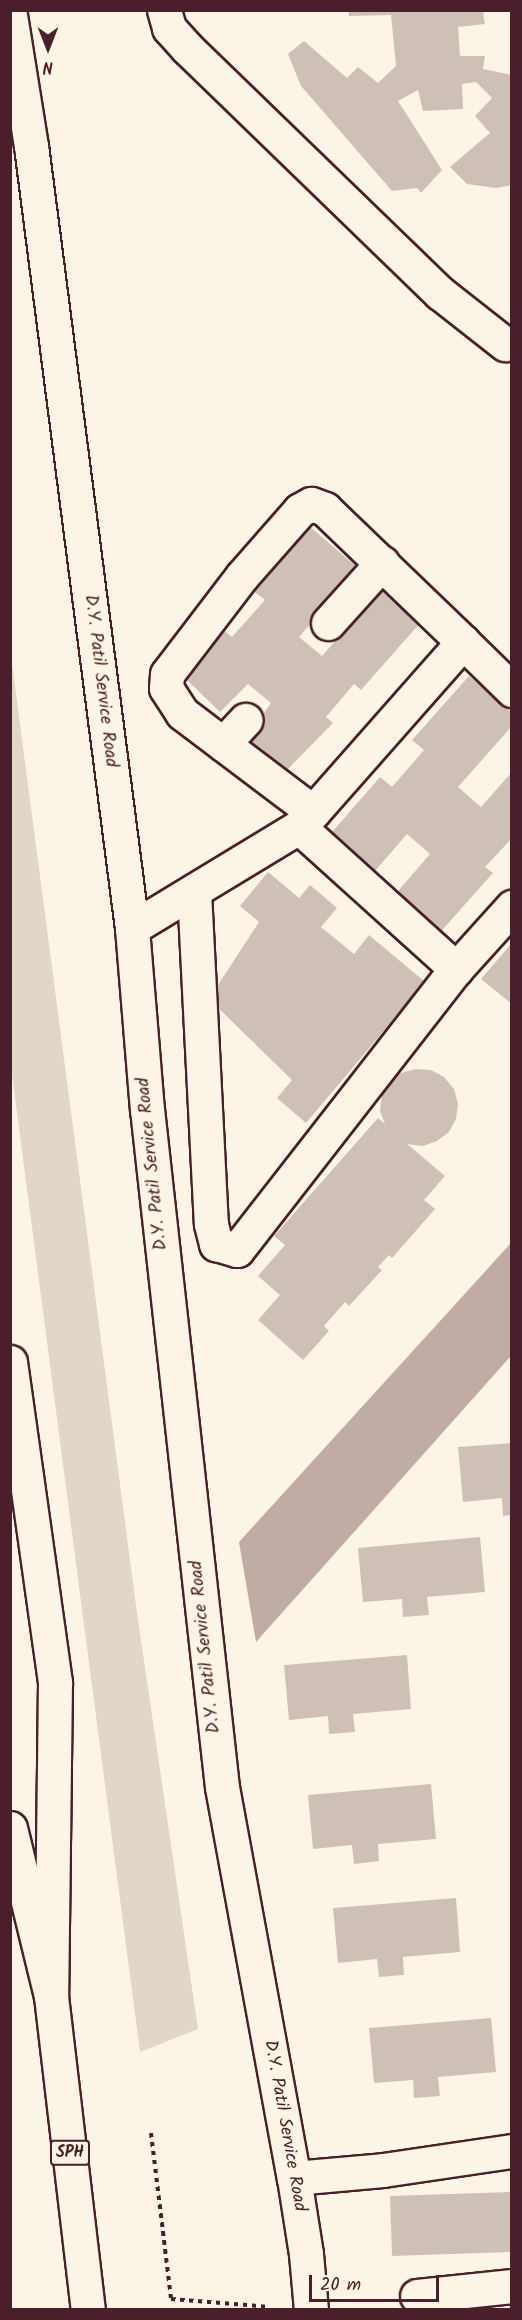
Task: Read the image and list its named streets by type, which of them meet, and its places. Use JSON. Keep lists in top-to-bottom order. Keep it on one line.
{"streets":{"main road":["D.Y. Patil Service Road","SPH"]},"scale_bar":"20 m","north":"bottom"}
